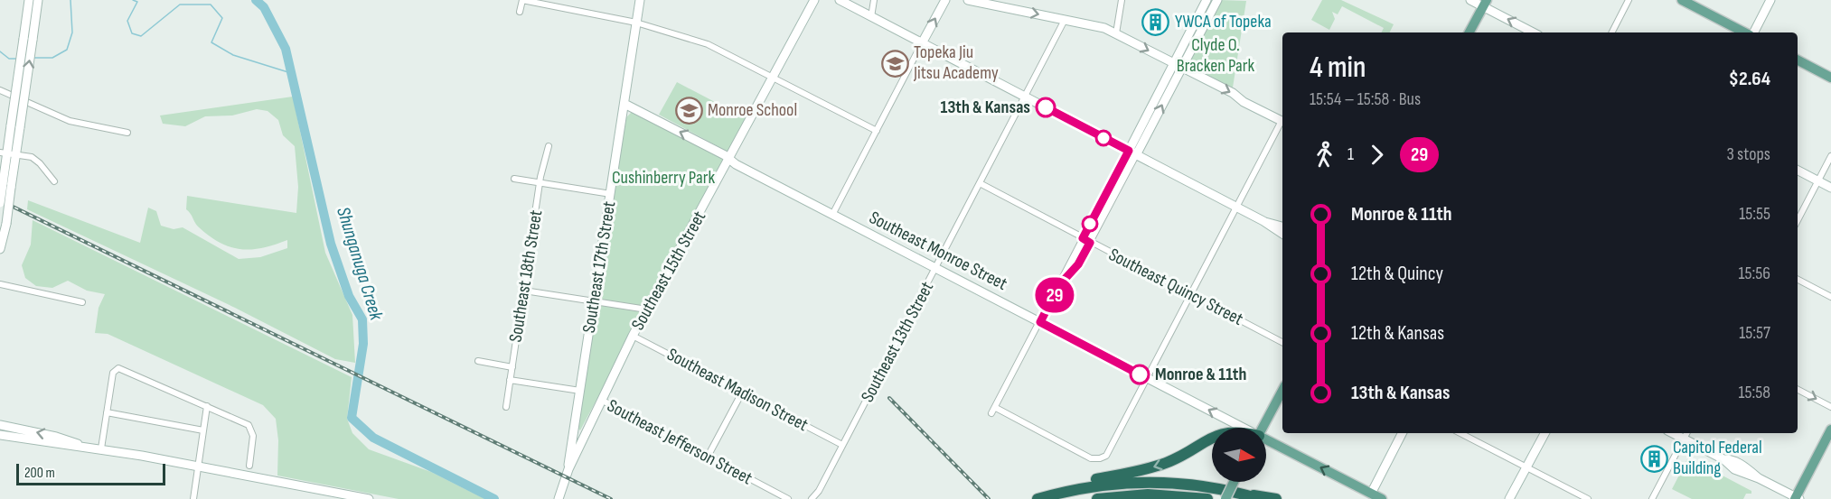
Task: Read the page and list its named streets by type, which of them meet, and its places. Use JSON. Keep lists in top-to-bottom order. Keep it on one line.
{"streets":{"main road":["Southeast Monroe Street"],"street":["Southeast 17th Street","Southeast 15th Street","Southeast 18th Street","Southeast Quincy Street","Southeast 13th Street","Southeast Madison Street","Southeast Jefferson Street"]},"crossings":[["Southeast Monroe Street","Southeast 17th Street"],["Southeast Monroe Street","Southeast 15th Street"],["Southeast Monroe Street","Southeast 13th Street"],["Southeast 17th Street","Southeast 15th Street"],["Southeast 15th Street","Southeast Madison Street"],["Southeast 15th Street","Southeast Jefferson Street"],["Southeast Quincy Street","Southeast 13th Street"],["Southeast 13th Street","Southeast Madison Street"]],"one_way":["Southeast Monroe Street"],"water":["Shunganuga Creek"],"parks":["Clyde O. Bracken Park","Cushinberry Park"],"places":{"building":["YWCA of Topeka","Capitol Federal Building"],"school or university":["Topeka Jiu Jitsu Academy","Monroe School"],"other":["13th & Kansas","Monroe & 11th"]},"lines":["bus line 29"],"scale_bar":"200 m","north":"right","page":{"on_map":"29","heading":["4 min","15:54 – 15:58 · Bus","$2.64"],"legs":["1","29","3 stops"],"list":[{"name":"Monroe & 11th","value":"15:55"},{"name":"12th & Quincy","value":"15:56"},{"name":"12th & Kansas","value":"15:57"},{"name":"13th & Kansas","value":"15:58"}],"scale":"200 m"}}
